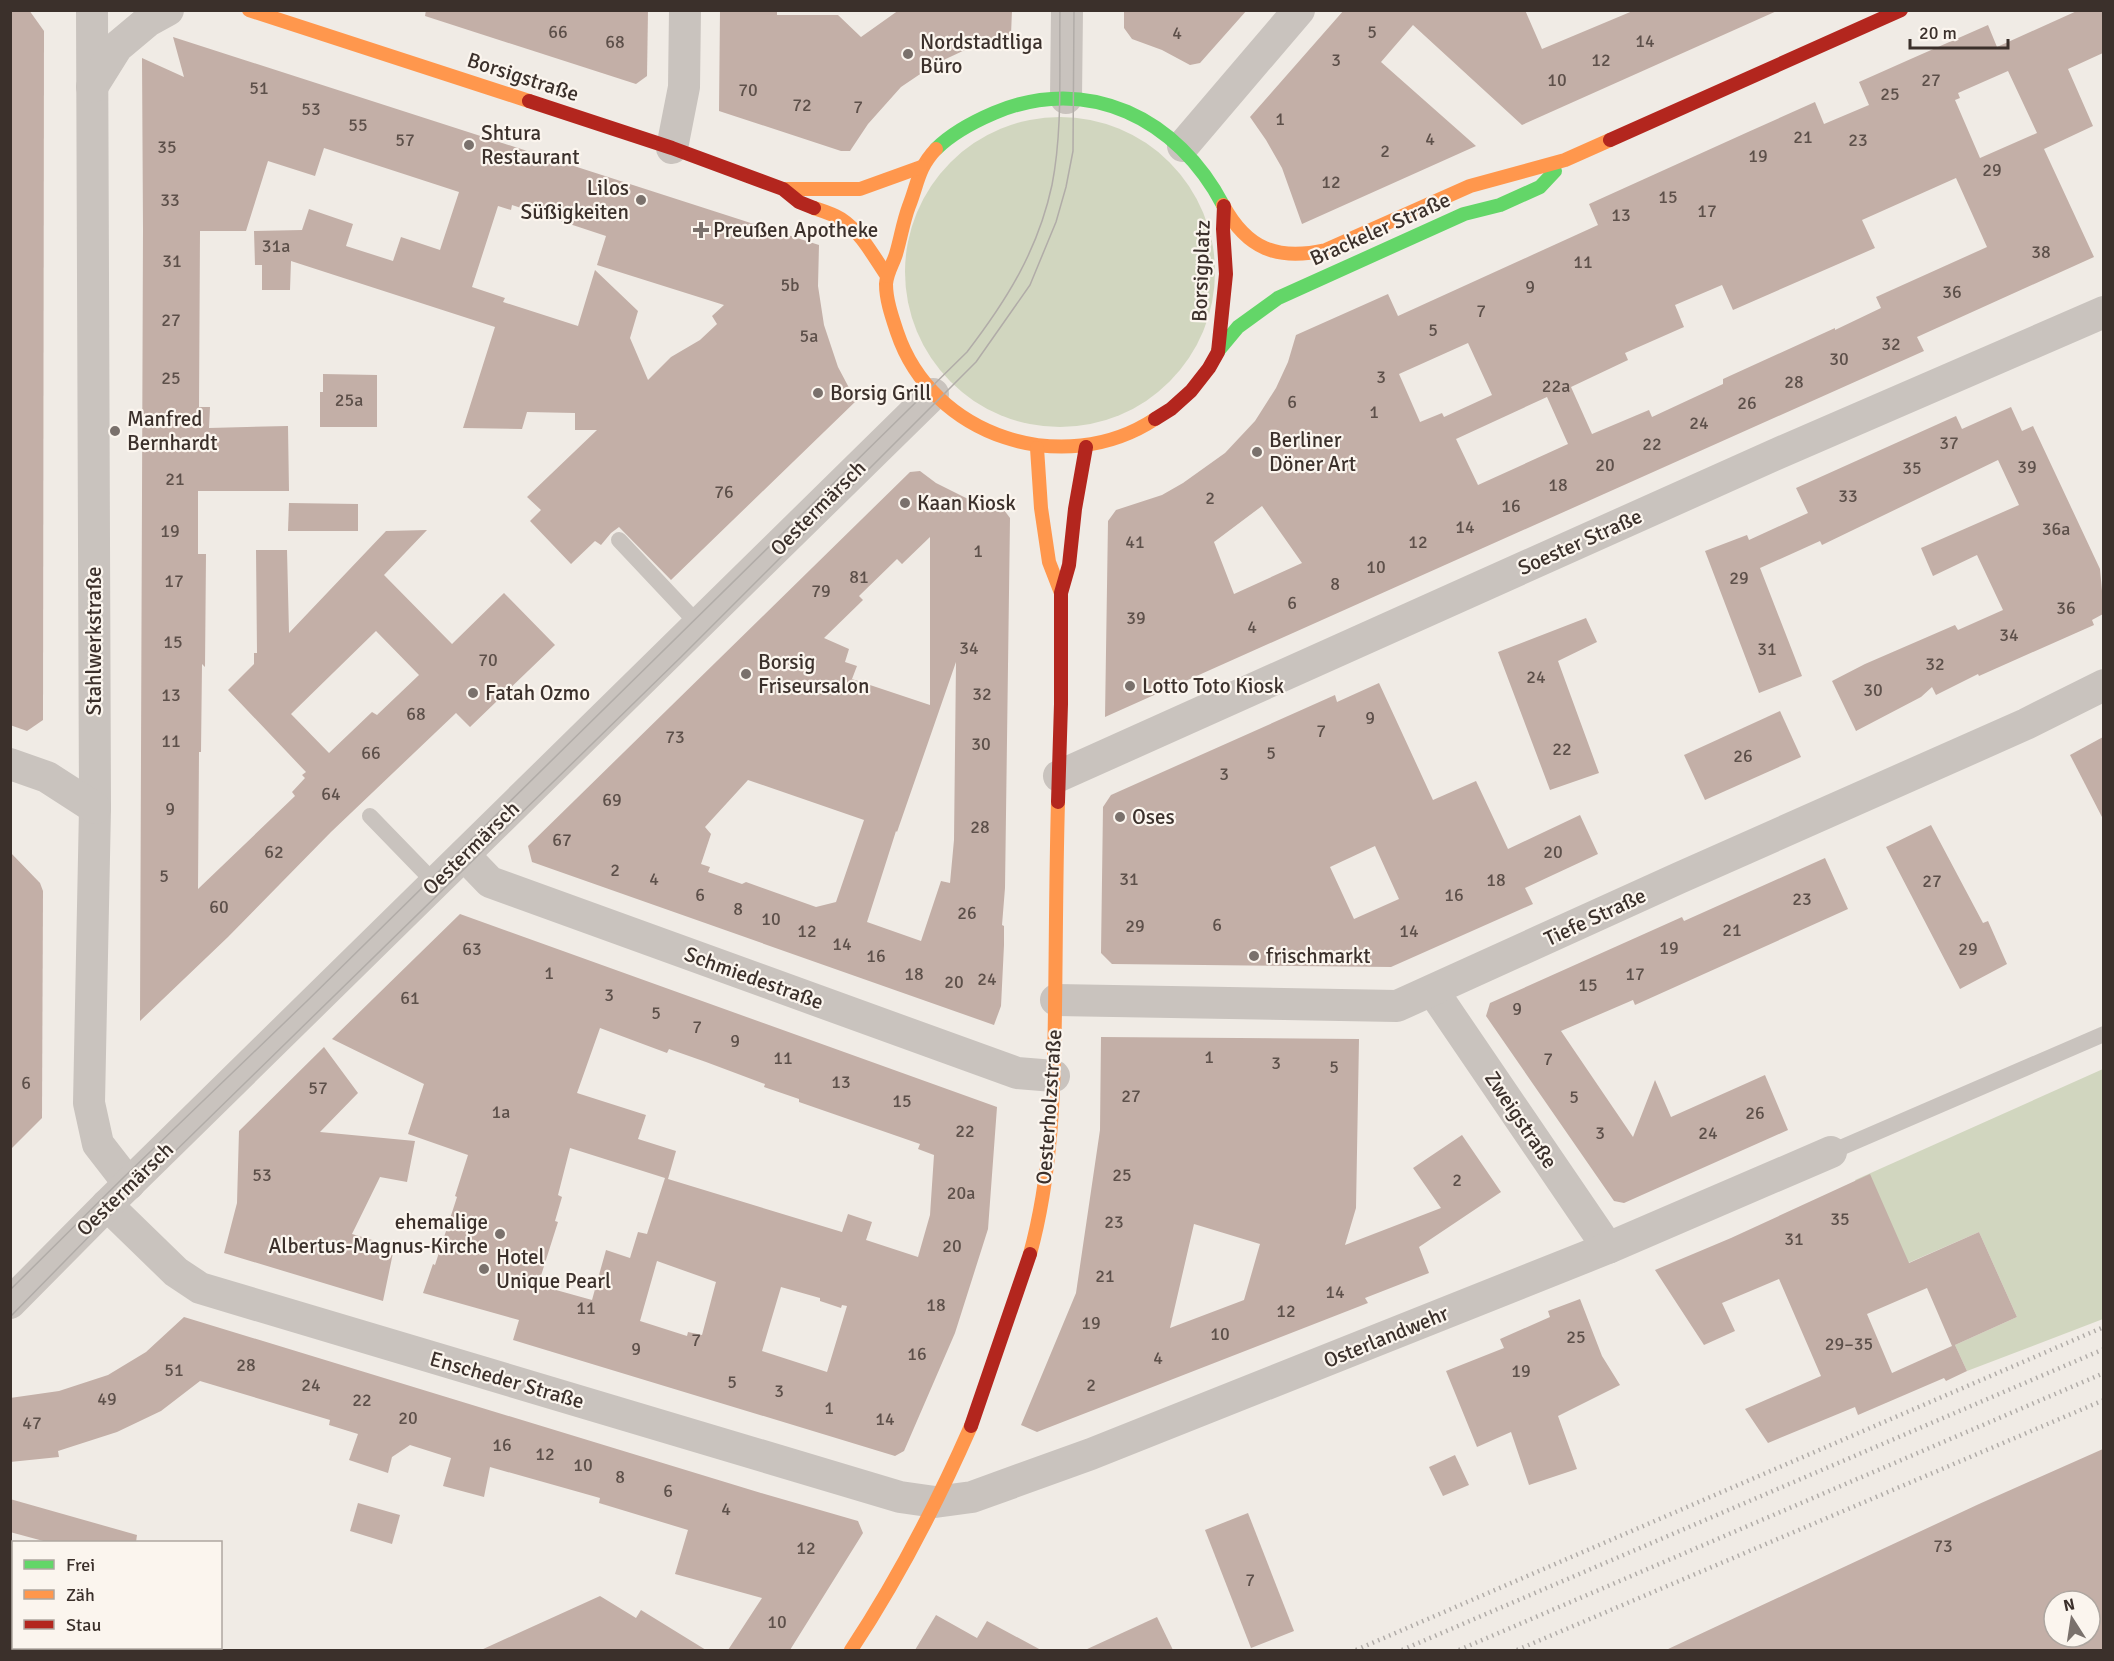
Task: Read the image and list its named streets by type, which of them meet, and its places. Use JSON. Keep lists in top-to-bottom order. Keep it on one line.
{"streets":{"main road":["Borsigstraße","Brackeler Straße","Borsigplatz","Oesterholzstraße"],"street":["Oestermärsch","Soester Straße","Stahlwerkstraße","Tiefe Straße","Schmiedestraße","Zweigstraße","Osterlandwehr","Enscheder Straße"]},"crossings":[["Borsigstraße","Borsigplatz"],["Brackeler Straße","Borsigplatz"],["Borsigplatz","Oestermärsch"],["Borsigplatz","Oesterholzstraße"],["Oestermärsch","Stahlwerkstraße"],["Oestermärsch","Schmiedestraße"],["Oestermärsch","Enscheder Straße"],["Soester Straße","Oesterholzstraße"],["Stahlwerkstraße","Enscheder Straße"],["Tiefe Straße","Oesterholzstraße"],["Tiefe Straße","Zweigstraße"],["Schmiedestraße","Oesterholzstraße"],["Oesterholzstraße","Osterlandwehr"],["Oesterholzstraße","Enscheder Straße"],["Zweigstraße","Osterlandwehr"],["Osterlandwehr","Enscheder Straße"]],"places":{"other":["Nordstadtliga Büro","Shtura Restaurant","Lilos Süßigkeiten","Borsig Grill","Manfred Bernhardt","Berliner Döner Art","Kaan Kiosk","Borsig Friseursalon","Lotto Toto Kiosk","Fatah Ozmo","Oses","frischmarkt","ehemalige Albertus-Magnus-Kirche","Hotel Unique Pearl"],"health":["Preußen Apotheke"]},"house_numbers":["66","5","4","14","68","3","12","10","27","51","70","25","72","7","53","1","55","21","4","57","23","35","2","19","29","12","15","33","17","13","31a","38","31","11","5b","9","36","7","27","5","5a","32","30","3","25","28","22a","25a","6","26","1","24","37","22","20","39","35","21","18","76","33","2","16","14","36a","19","41","12","1","10","81","29","17","8","79","6","36","39","4","34","15","34","31","70","32","24","30","32","13","68","9","7","73","11","30","22","66","5","26","3","64","69","9","28","67","62","20","2","5","4","31","18","27","6","16","23","60","8","26","10","6","29","21","12","14","14","19","63","29","16","1","18","17","24","20","15","3","61","9","5","7","9","1","11","7","3","5","13","6","57","27","5","15","1a","26","22","3","24","53","25","2","20a","35","23","31","20","21","14","18","11","12","19","10","25","7","29–35","9","16","4","28","51","19","5","24","2","3","49","22","1","20","14","47","16","12","10","8","6","4","73","12","7","10"],"legend":["Frei","Zäh","Stau"],"scale_bar":"20 m","north":"top"}
